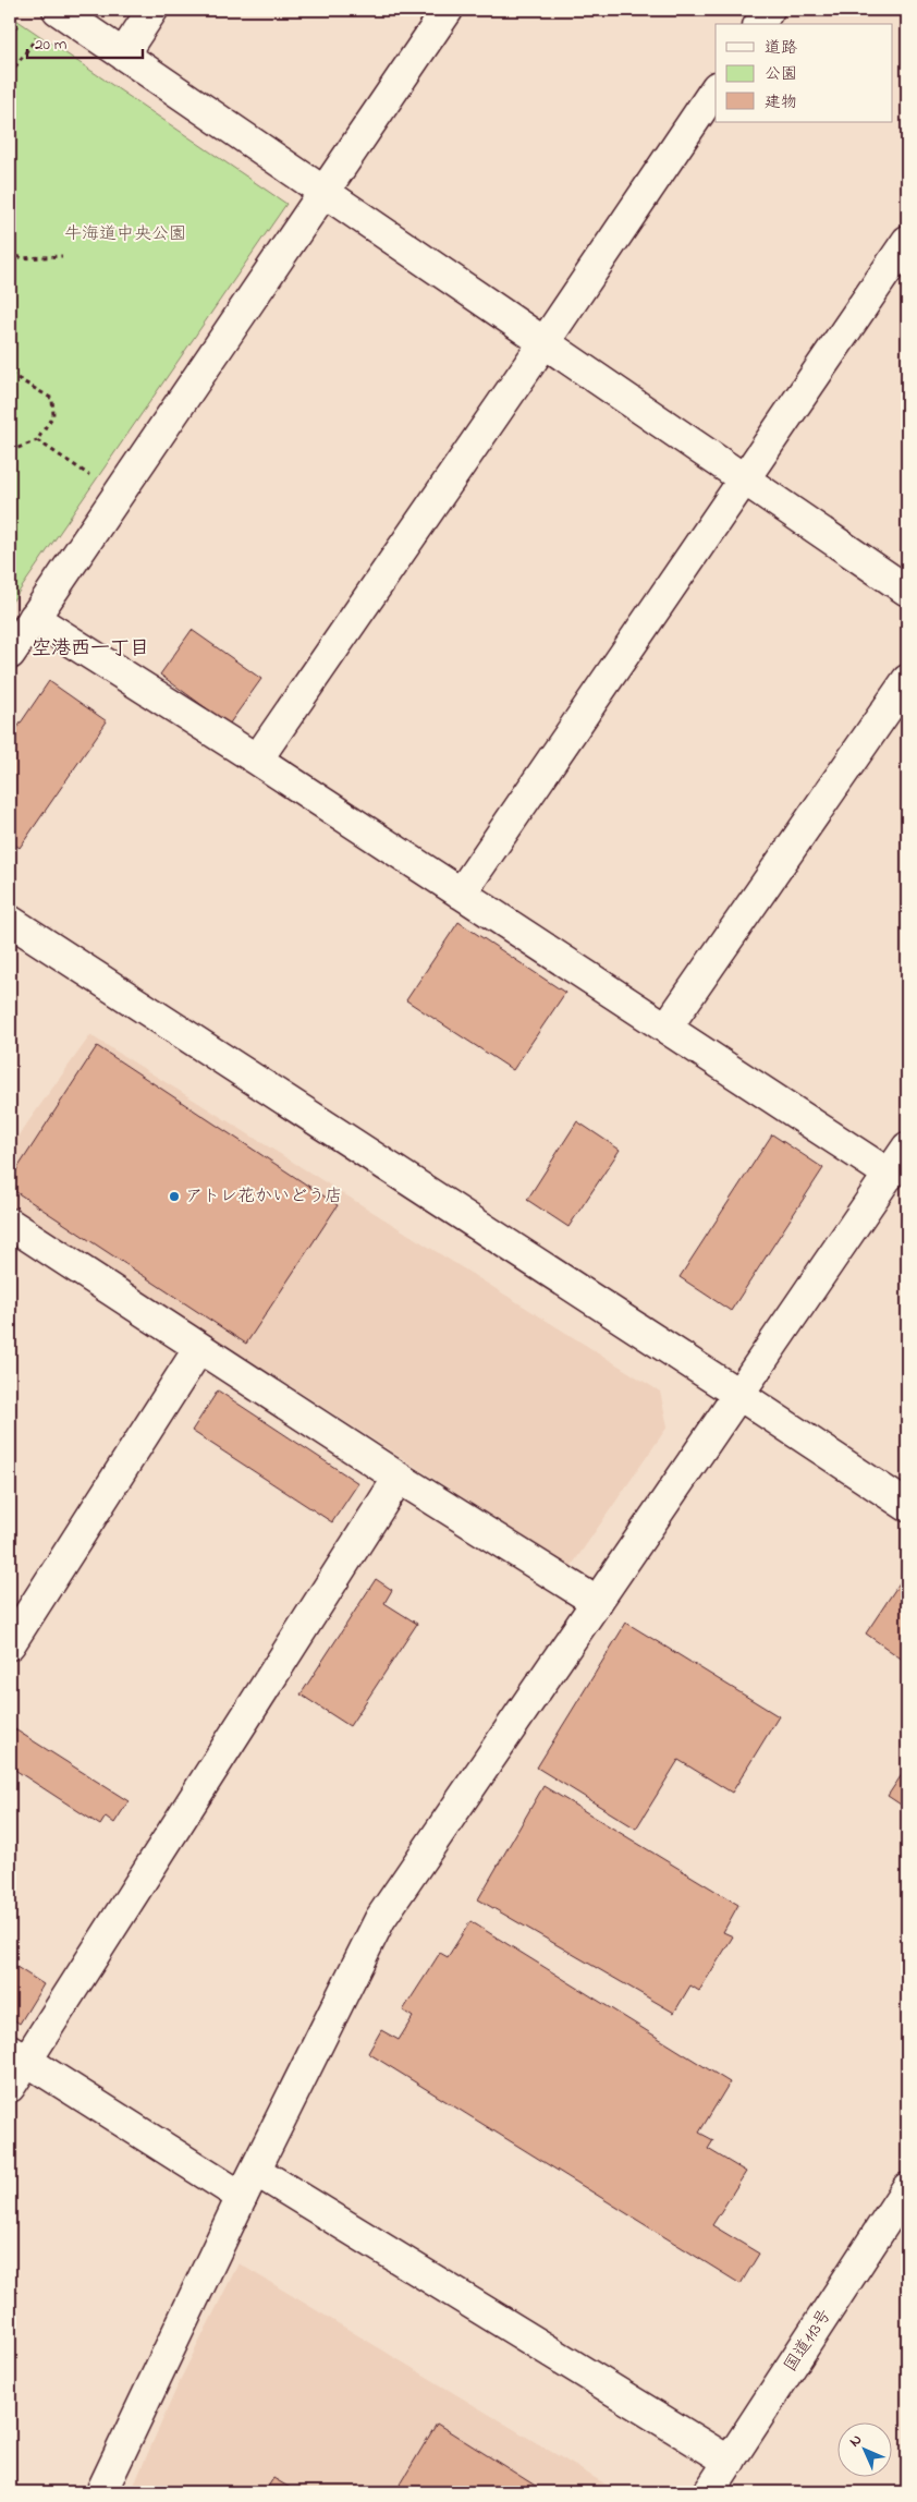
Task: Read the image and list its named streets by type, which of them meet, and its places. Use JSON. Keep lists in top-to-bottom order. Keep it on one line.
{"streets":{"main road":["国道113号"]},"districts":["空港西一丁目"],"parks":["牛海道中央公園"],"places":["アトレ花かいどう店"],"legend":["道路","公園","建物"],"scale_bar":"20 m","north":"top left"}
